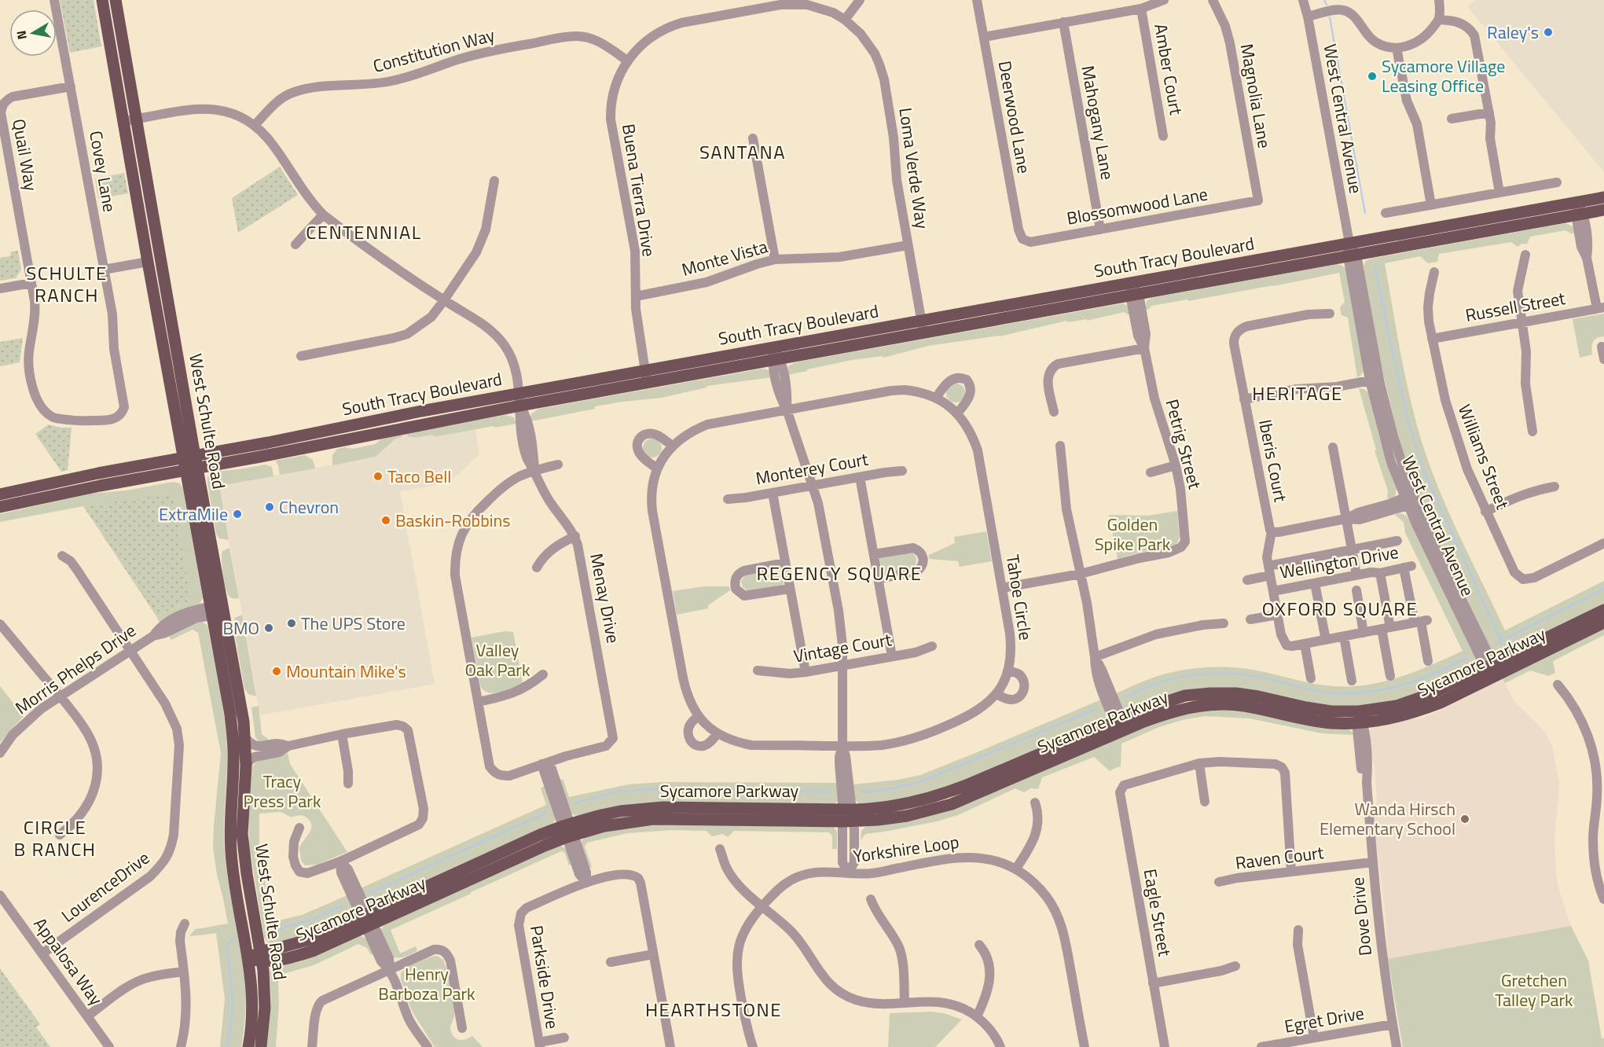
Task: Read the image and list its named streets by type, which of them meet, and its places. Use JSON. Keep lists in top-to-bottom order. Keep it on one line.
{"streets":{"main road":["South Tracy Boulevard","West Schulte Road","Sycamore Parkway"],"street":["Constitution Way","Amber Court","Magnolia Lane","Deerwood Lane","West Central Avenue","Mahogany Lane","Quail Way","Loma Verde Way","Covey Lane","Buena Tierra Drive","Blossomwood Lane","Monte Vista","Russell Street","Petrig Street","Williams Street","Iberis Court","Monterey Court","Wellington Drive","Tahoe Circle","Menay Drive","Vintage Court","Morris Phelps Drive","Yorkshire Loop","Raven Court","LourenceDrive","Eagle Street","Dove Drive","Appalosa Way","Parkside Drive","Egret Drive"]},"crossings":[["Constitution Way","Buena Tierra Drive"],["Constitution Way","Menay Drive"],["Magnolia Lane","Blossomwood Lane"],["Deerwood Lane","Blossomwood Lane"],["West Central Avenue","South Tracy Boulevard"],["West Central Avenue","Sycamore Parkway"],["Mahogany Lane","Blossomwood Lane"],["Quail Way","Covey Lane"],["Loma Verde Way","Buena Tierra Drive"],["Loma Verde Way","South Tracy Boulevard"],["Loma Verde Way","Monte Vista"],["Buena Tierra Drive","South Tracy Boulevard"],["Buena Tierra Drive","Monte Vista"],["South Tracy Boulevard","West Schulte Road"],["South Tracy Boulevard","Petrig Street"],["South Tracy Boulevard","Menay Drive"],["Russell Street","Williams Street"],["West Schulte Road","Menay Drive"],["West Schulte Road","Sycamore Parkway"],["West Schulte Road","Morris Phelps Drive"],["Sycamore Parkway","Dove Drive"],["Morris Phelps Drive","LourenceDrive"],["Raven Court","Dove Drive"],["LourenceDrive","Appalosa Way"],["Dove Drive","Egret Drive"]],"districts":["SANTANA","CENTENNIAL","SCHULTE RANCH","HERITAGE","REGENCY SQUARE","OXFORD SQUARE","CIRCLE B RANCH","HEARTHSTONE"],"parks":["Golden Spike Park","Valley Oak Park","Tracy Press Park","Henry Barboza Park","Gretchen Talley Park"],"places":["Raley's","Sycamore Village Leasing Office","Taco Bell","Chevron","ExtraMile","Baskin-Robbins","The UPS Store","BMO","Mountain Mike's","Wanda Hirsch Elementary School"],"north":"left"}
